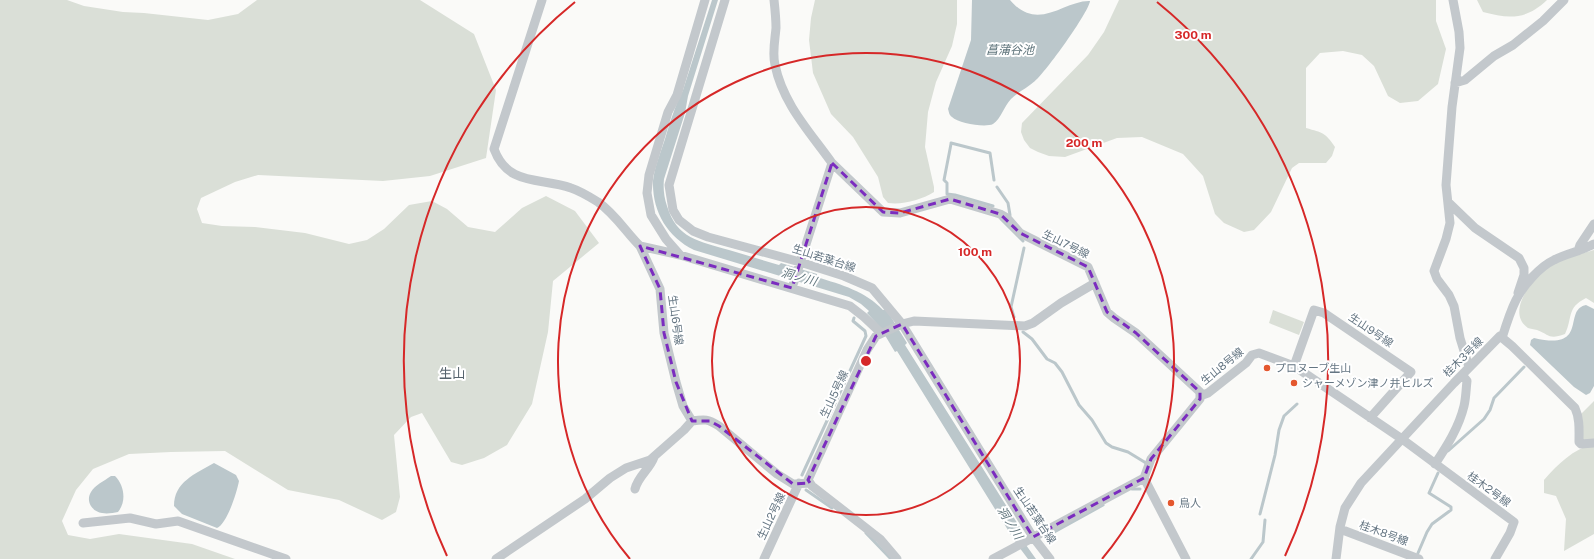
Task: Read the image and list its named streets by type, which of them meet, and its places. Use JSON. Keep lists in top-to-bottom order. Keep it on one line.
{"streets":{"street":["生山7号線","生山若葉台線","生山6号線","生山9号線","桂木3号線","生山8号線","生山5号線","桂木2号線","生山2号線","桂木8号線"]},"crossings":[["生山7号線","生山8号線"],["生山7号線","生山5号線"],["生山若葉台線","生山5号線"],["生山9号線","生山8号線"],["桂木3号線","生山8号線"],["桂木3号線","桂木2号線"],["桂木3号線","桂木8号線"],["生山8号線","桂木2号線"]],"districts":["生山"],"water":["菖蒲谷池","洞ノ川"],"places":["プロヌーブ生山","シャーメゾン津ノ井ヒルズ","鳥人"],"rings":["300 m","200 m","100 m"]}
